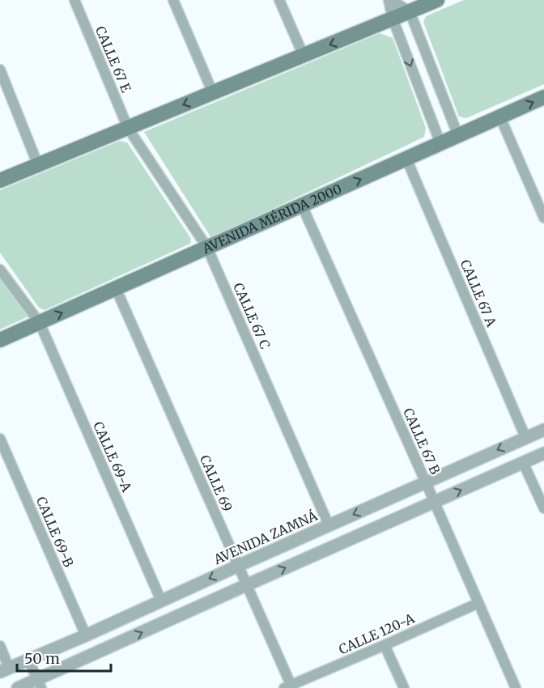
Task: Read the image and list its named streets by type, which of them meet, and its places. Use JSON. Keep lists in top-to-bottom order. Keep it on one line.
{"streets":{"main road":["AVENIDA MÉRIDA 2000"],"street":["CALLE 67 E","CALLE 67 A","CALLE 67 C","CALLE 67 B","CALLE 69-A","CALLE 69","CALLE 69-B","AVENIDA ZAMNÁ","CALLE 120-A"]},"crossings":[["CALLE 67 E","CALLE 67 C"],["AVENIDA MÉRIDA 2000","CALLE 67 A"],["AVENIDA MÉRIDA 2000","CALLE 67 C"],["AVENIDA MÉRIDA 2000","CALLE 67 B"],["AVENIDA MÉRIDA 2000","CALLE 69-A"],["AVENIDA MÉRIDA 2000","CALLE 69"],["CALLE 67 A","AVENIDA ZAMNÁ"],["CALLE 67 C","AVENIDA ZAMNÁ"],["CALLE 67 B","AVENIDA ZAMNÁ"],["CALLE 67 B","CALLE 120-A"],["CALLE 69-A","AVENIDA ZAMNÁ"],["CALLE 69","AVENIDA ZAMNÁ"],["CALLE 69","CALLE 120-A"],["CALLE 69-B","AVENIDA ZAMNÁ"]],"one_way":["AVENIDA MÉRIDA 2000"],"scale_bar":"50 m"}
